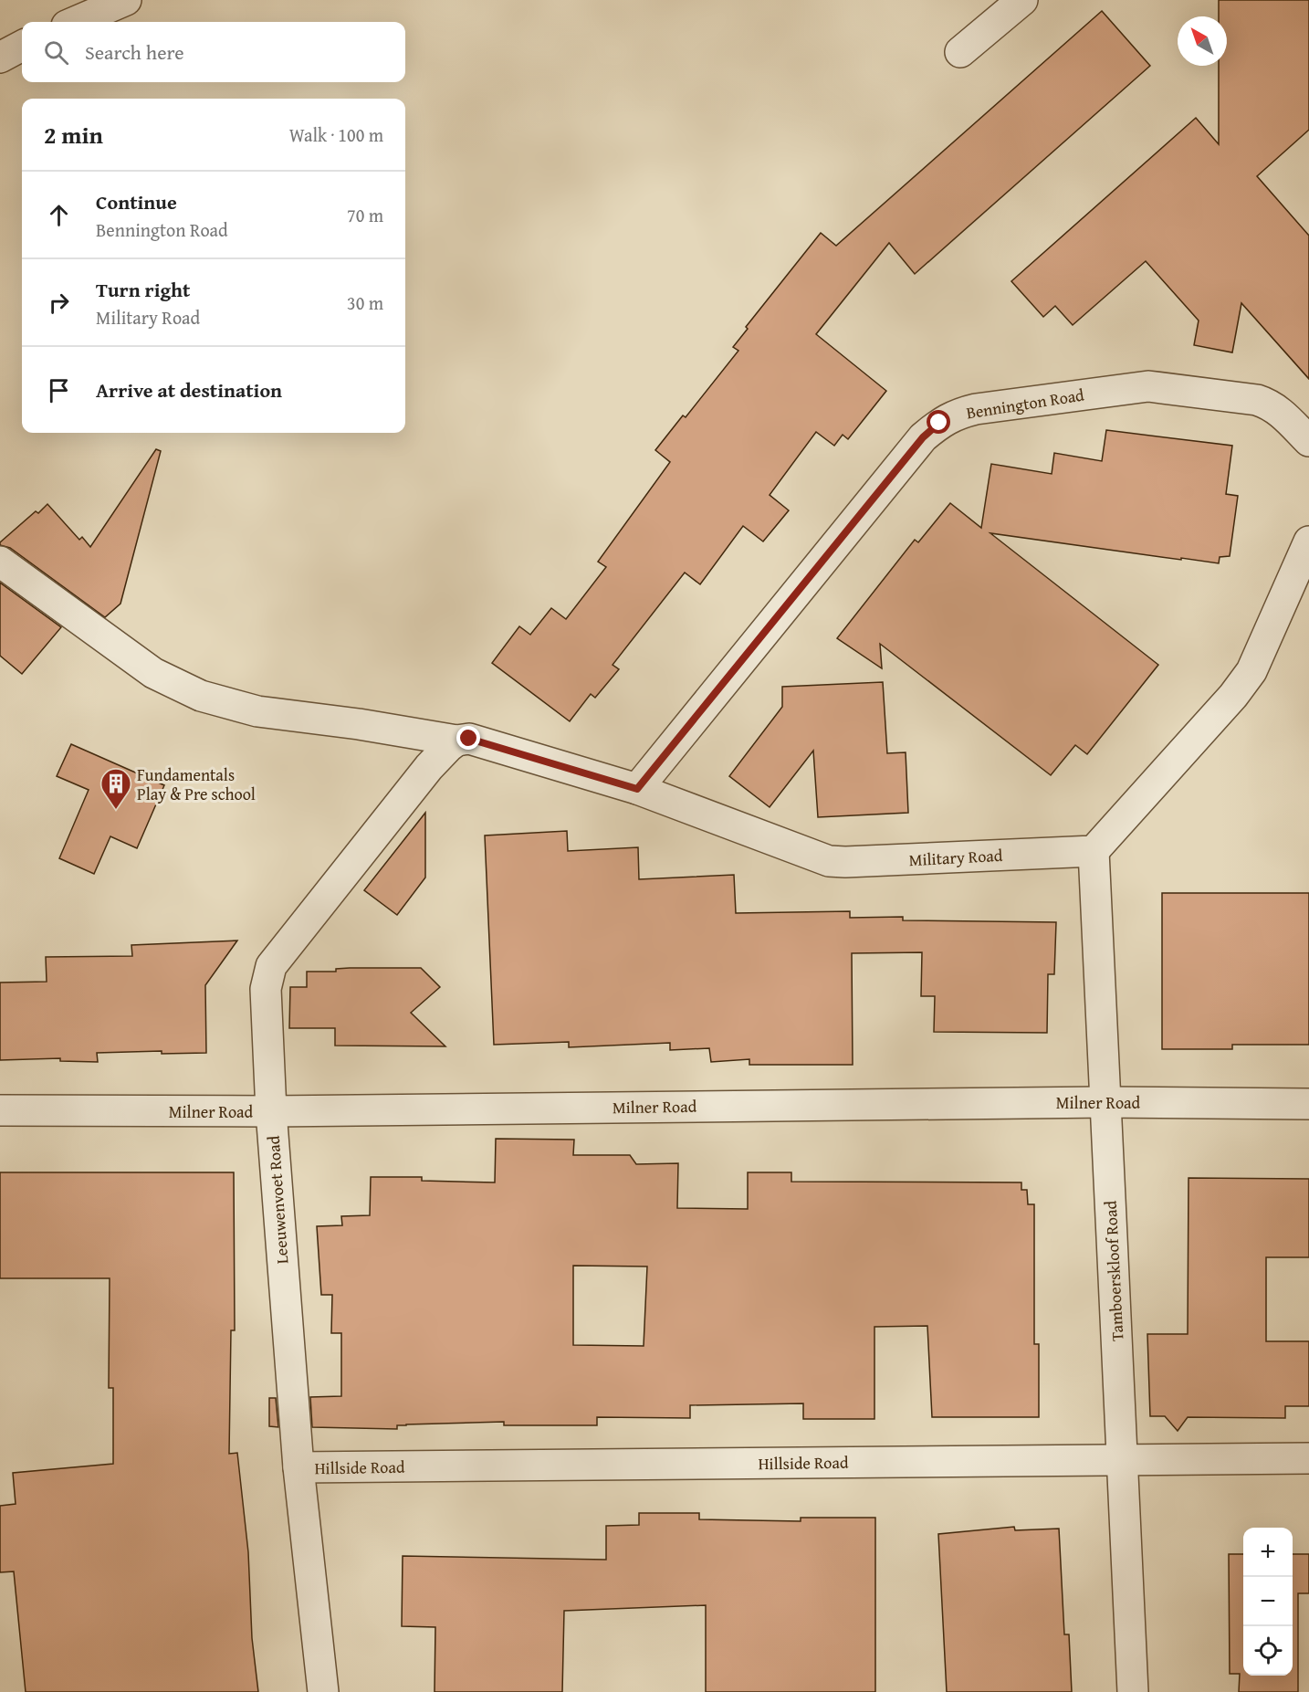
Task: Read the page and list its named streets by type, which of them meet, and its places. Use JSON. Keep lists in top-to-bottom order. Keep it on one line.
{"streets":{"street":["Bennington Road","Military Road","Milner Road","Leeuwenvoet Road","Tamboerskloof Road","Hillside Road"]},"crossings":[["Bennington Road","Military Road"],["Military Road","Leeuwenvoet Road"],["Military Road","Tamboerskloof Road"],["Milner Road","Leeuwenvoet Road"],["Milner Road","Tamboerskloof Road"],["Leeuwenvoet Road","Hillside Road"],["Tamboerskloof Road","Hillside Road"]],"places":{"building":["Fundamentals Play & Pre school"]},"north":"top left","page":{"search":"Search here","heading":["2 min","Walk · 100 m"],"list":[["Continue","Bennington Road","70 m"],["Turn right","Military Road","30 m"],"Arrive at destination"],"map_buttons":["+","−"]}}
